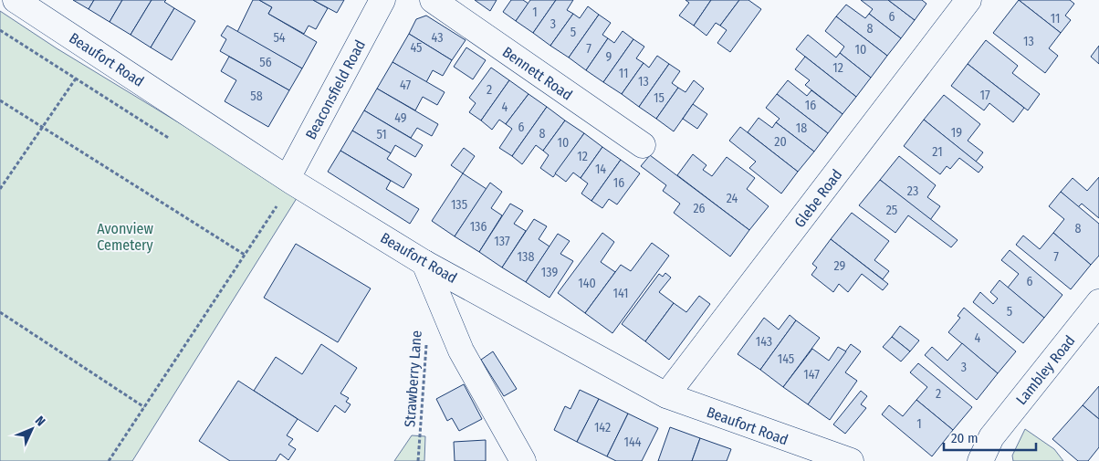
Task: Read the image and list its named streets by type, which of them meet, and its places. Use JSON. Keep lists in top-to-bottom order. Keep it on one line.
{"streets":{"street":["Beaufort Road","Bennett Road","Beaconsfield Road","Glebe Road","Lambley Road"],"path":["Strawberry Lane"]},"crossings":[["Beaufort Road","Beaconsfield Road"],["Beaufort Road","Glebe Road"]],"parks":["Avonview Cemetery"],"house_numbers":["1","6","11","3","8","5","54","43","13","45","7","10","9","56","12","11","13","47","2","17","58","15","16","4","49","6","18","19","8","51","20","10","21","12","14","16","23","24","135","26","25","136","8","137","138","7","29","139","6","140","141","5","4","143","145","3","147","2","1","142","144"],"scale_bar":"20 m","north":"top right"}
